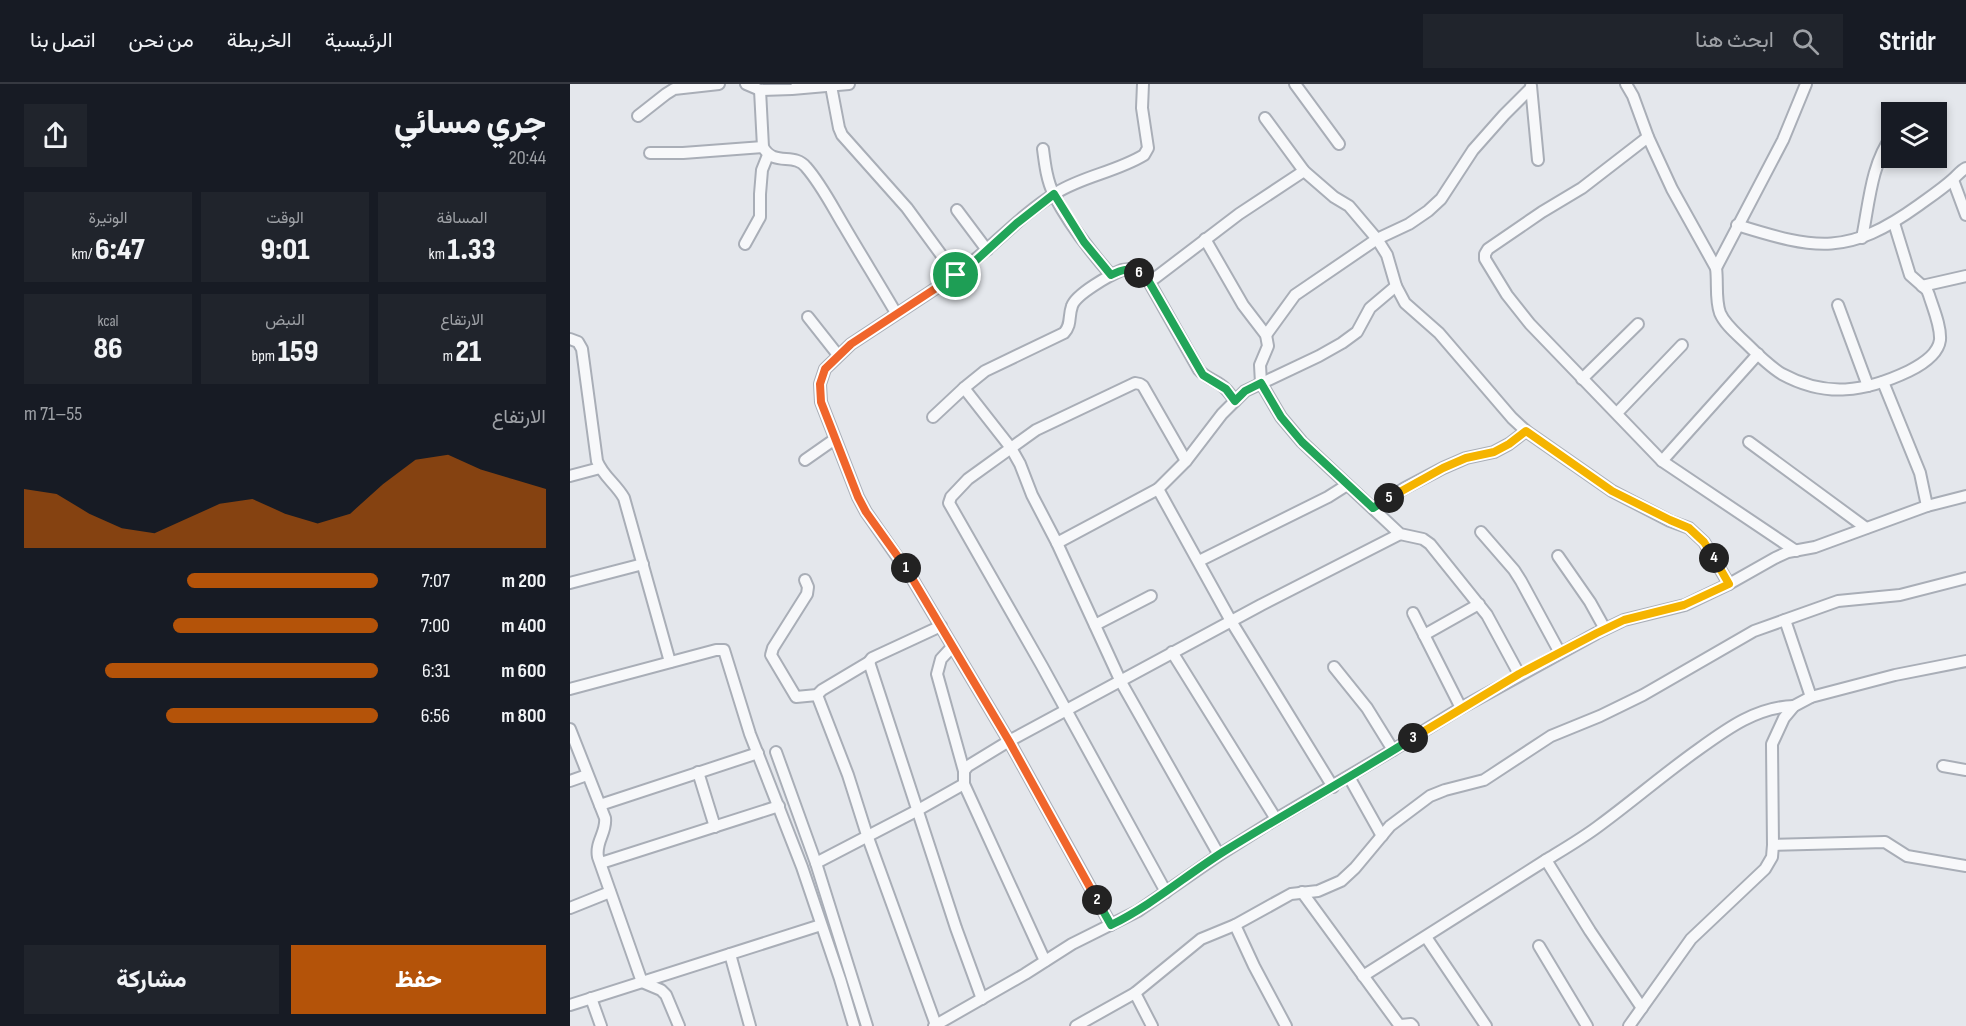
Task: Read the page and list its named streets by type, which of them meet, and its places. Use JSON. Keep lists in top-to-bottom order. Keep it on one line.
{"page":{"header":"Stridr","search":"ابحث هنا","nav":["الرئيسية","الخريطة","من نحن","اتصل بنا"],"heading":["جري مسائي","20:44"],"stats":[["المسافة","1.33 km"],["الوقت","9:01"],["الوتيرة","6:47 /km"],["الارتفاع","21 m"],["النبض","159 bpm"],["kcal","86"]],"pins":["6","5","4","1","3","2"],"chart":["الارتفاع","55–71 m"],"list":[{"name":"200 m","note":"7:07"},{"name":"400 m","note":"7:00"},{"name":"600 m","note":"6:31"},{"name":"800 m","note":"6:56"}],"buttons":["حفظ","مشاركة"]}}
